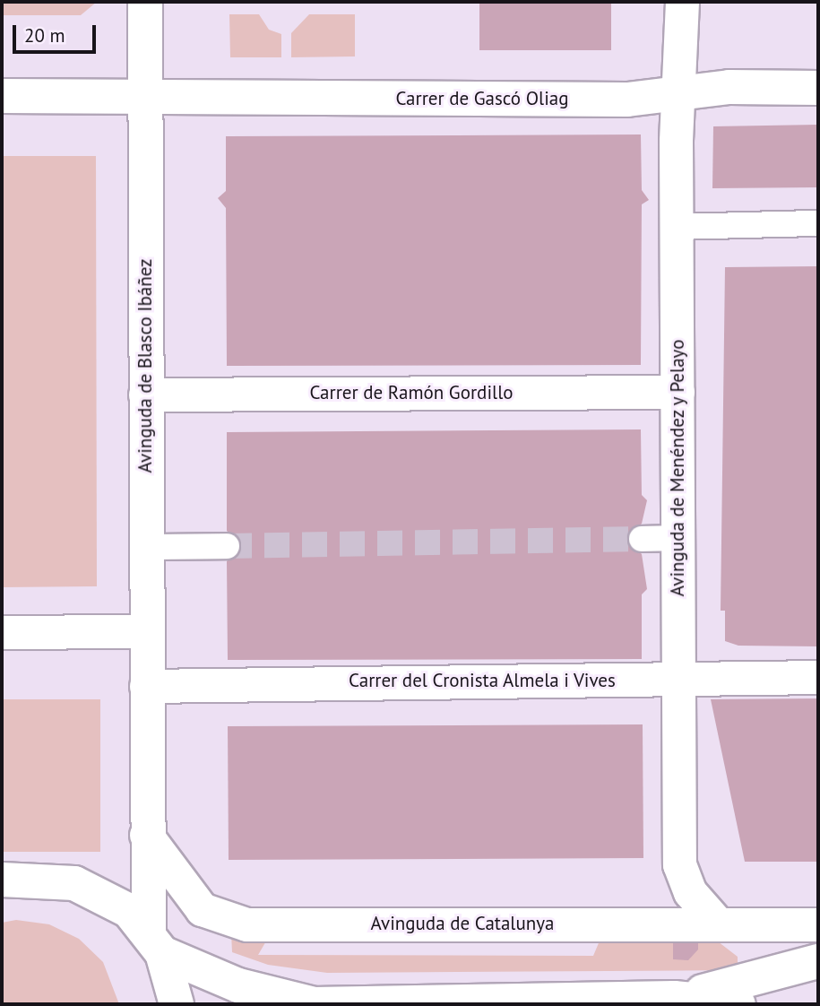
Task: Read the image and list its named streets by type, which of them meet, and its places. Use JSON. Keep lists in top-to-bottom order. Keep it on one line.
{"streets":{"main road":["Carrer de Gascó Oliag","Avinguda de Blasco Ibáñez"],"street":["Carrer de Ramón Gordillo","Avinguda de Menéndez y Pelayo","Carrer del Cronista Almela i Vives","Avinguda de Catalunya"]},"crossings":[["Carrer de Gascó Oliag","Avinguda de Blasco Ibáñez"],["Carrer de Gascó Oliag","Avinguda de Menéndez y Pelayo"],["Avinguda de Blasco Ibáñez","Carrer de Ramón Gordillo"],["Avinguda de Blasco Ibáñez","Carrer del Cronista Almela i Vives"],["Avinguda de Blasco Ibáñez","Avinguda de Catalunya"],["Carrer de Ramón Gordillo","Avinguda de Menéndez y Pelayo"],["Avinguda de Menéndez y Pelayo","Carrer del Cronista Almela i Vives"],["Avinguda de Menéndez y Pelayo","Avinguda de Catalunya"]],"scale_bar":"20 m"}
